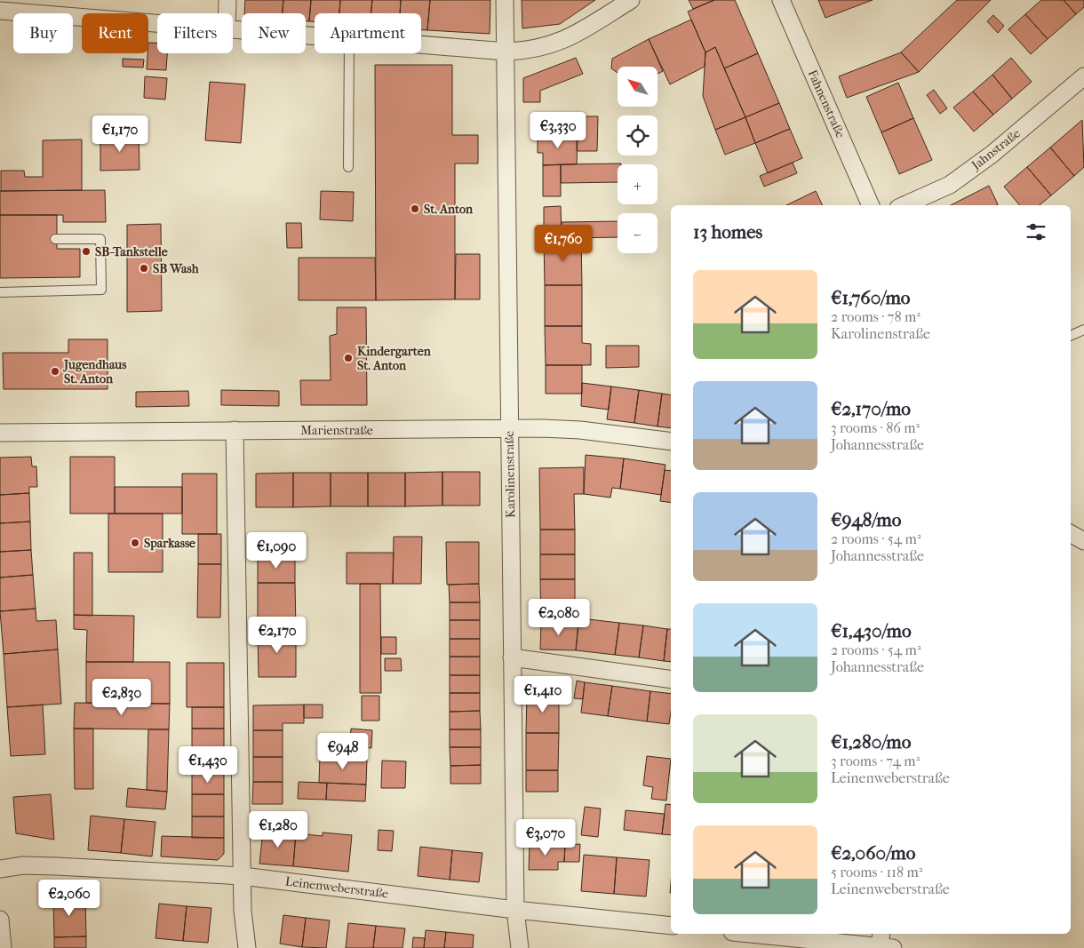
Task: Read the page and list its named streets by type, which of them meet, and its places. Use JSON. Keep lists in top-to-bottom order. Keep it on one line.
{"streets":{"street":["Fahnenstraße","Jahnstraße","Marienstraße","Karolinenstraße","Leinenweberstraße"]},"crossings":[["Marienstraße","Karolinenstraße"],["Karolinenstraße","Leinenweberstraße"]],"places":["St. Anton","SB-Tankstelle","SB Wash","Kindergarten St. Anton","Jugendhaus St. Anton","Sparkasse"],"north":"top left","page":{"chip":["Buy","Rent","Filters","New","Apartment"],"map_buttons":["+","−"],"price":["€3,330","€1,170","€1,760","€1,090","€2,080","€2,170","€1,410","€2,830","€948","€1,430","€1,280","€3,070","€2,060"],"heading":"13 homes","list":[{"name":"€1,760/mo","note":"2 rooms · 78 m² · Karolinenstraße"},{"name":"€2,170/mo","note":"3 rooms · 86 m² · Johannesstraße"},{"name":"€948/mo","note":"2 rooms · 54 m² · Johannesstraße"},{"name":"€1,430/mo","note":"2 rooms · 54 m² · Johannesstraße"},{"name":"€1,280/mo","note":"3 rooms · 74 m² · Leinenweberstraße"},{"name":"€2,060/mo","note":"5 rooms · 118 m² · Leinenweberstraße"}]}}
